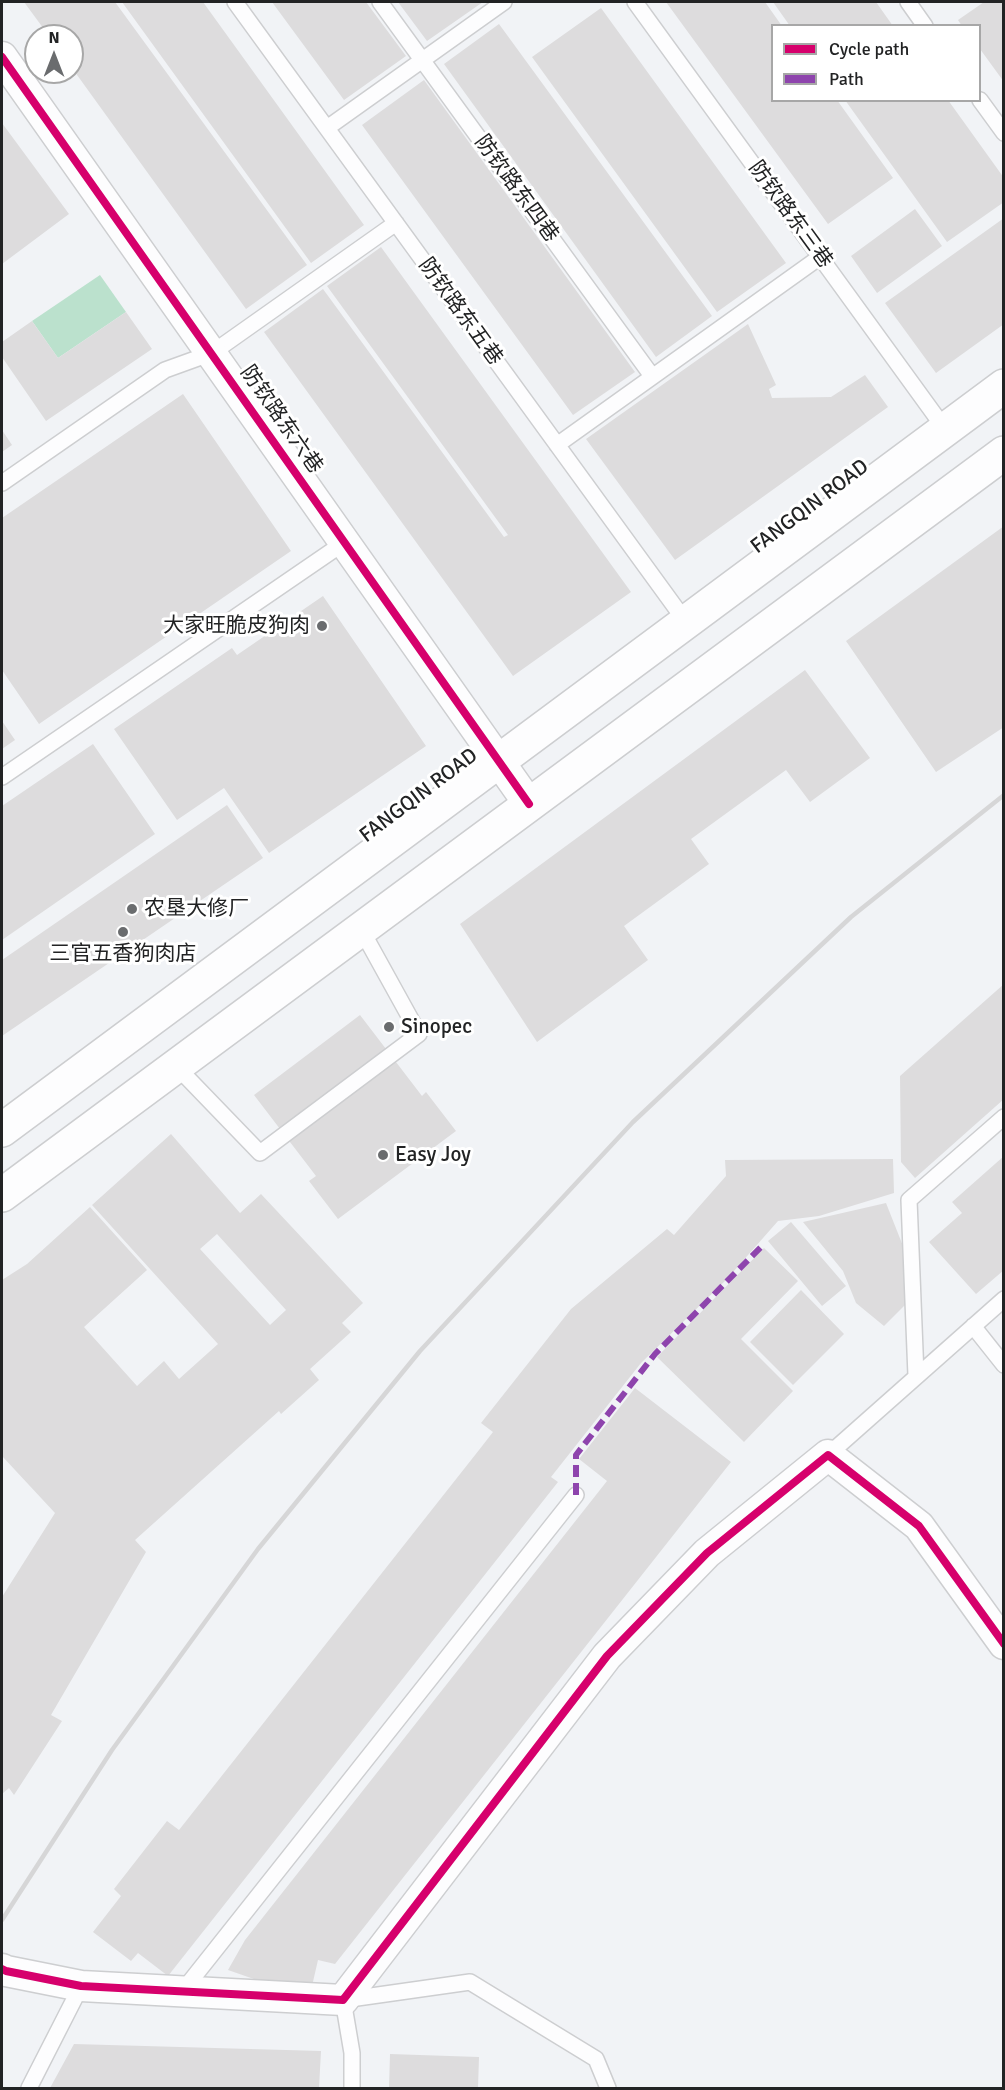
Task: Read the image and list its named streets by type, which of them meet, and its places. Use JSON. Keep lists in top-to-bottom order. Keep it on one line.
{"streets":{"main road":["FANGQIN ROAD"],"street":["防钦路东六巷"],"lane":["防钦路东四巷","防钦路东三巷","防钦路东五巷"]},"crossings":[["防钦路东三巷","FANGQIN ROAD"],["防钦路东五巷","FANGQIN ROAD"],["防钦路东六巷","FANGQIN ROAD"]],"places":["大家旺脆皮狗肉","农垦大修厂","三官五香狗肉店","Sinopec","Easy Joy"],"legend":["Cycle path","Path"],"north":"top"}
